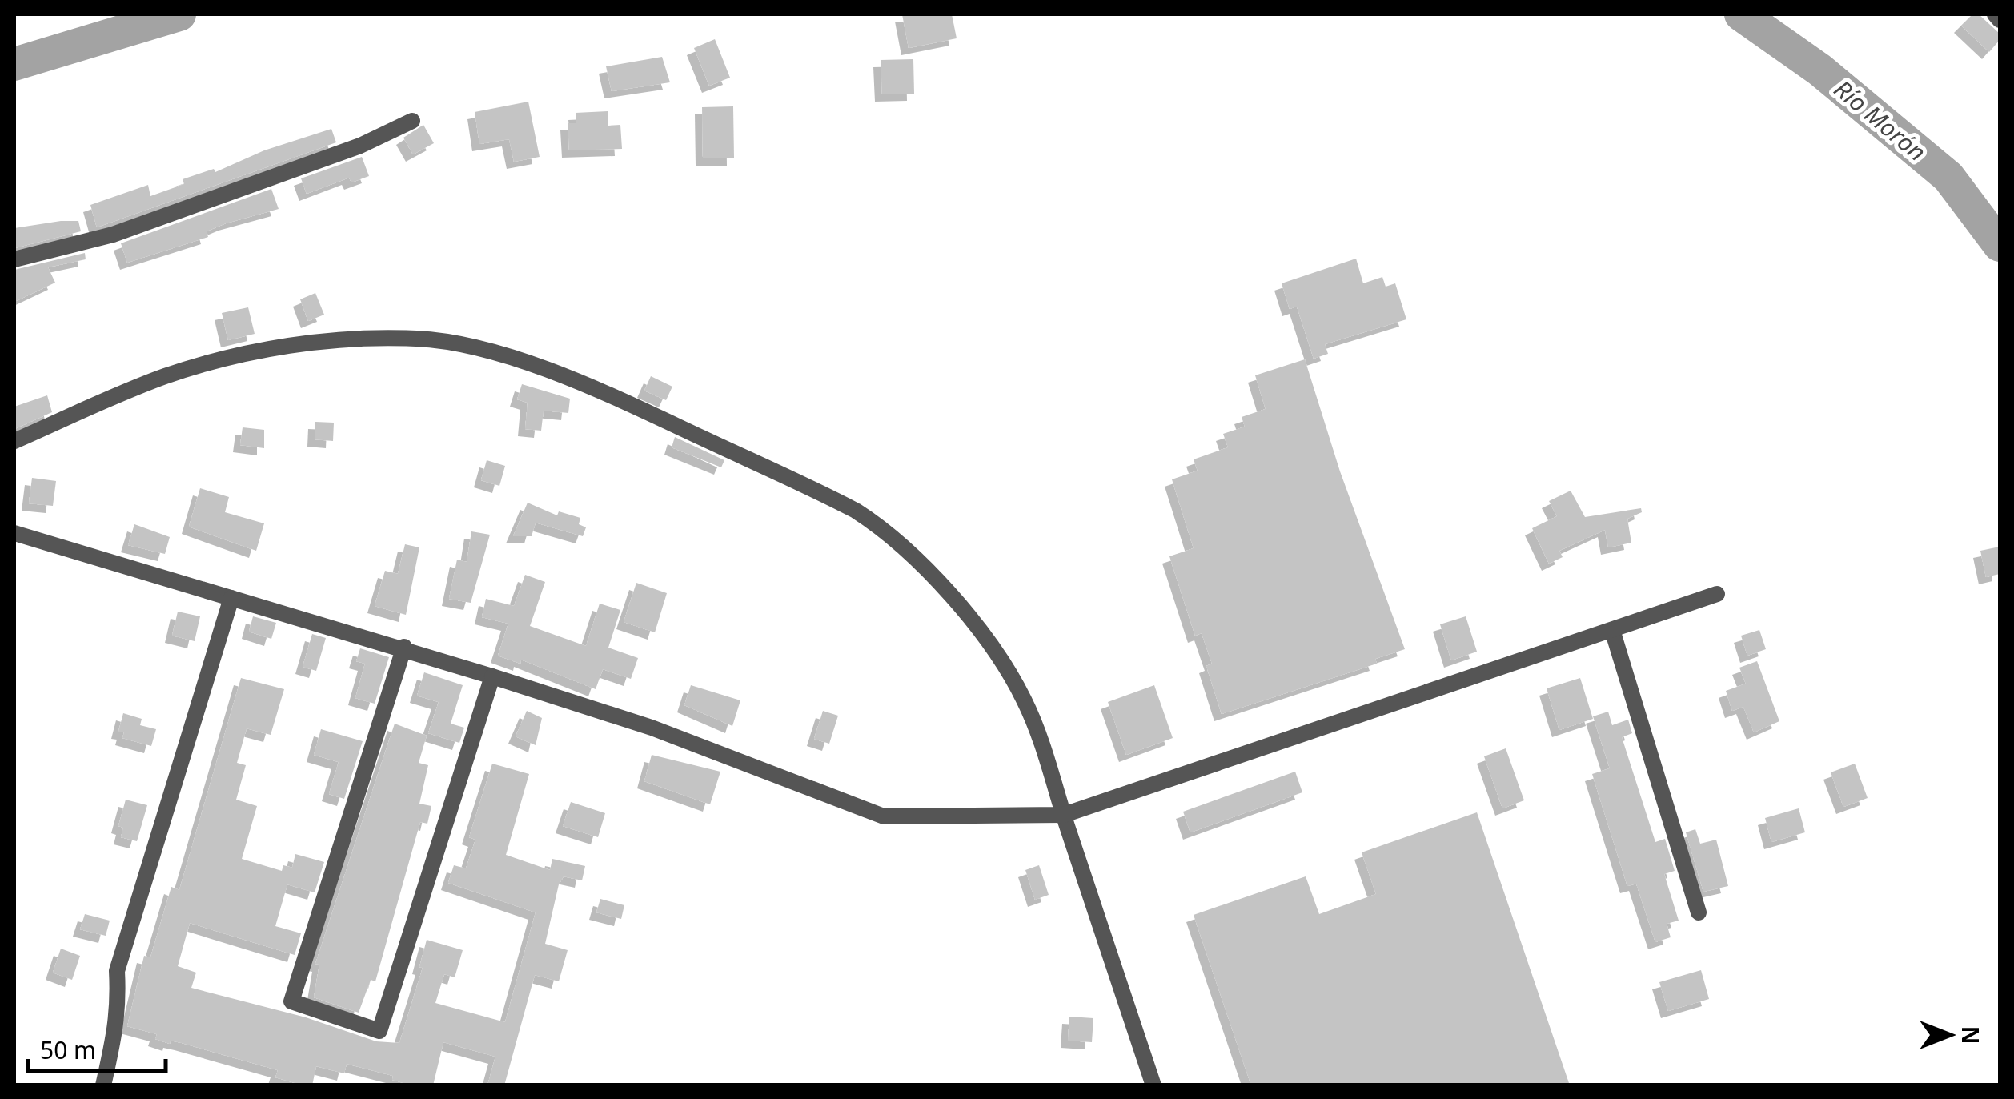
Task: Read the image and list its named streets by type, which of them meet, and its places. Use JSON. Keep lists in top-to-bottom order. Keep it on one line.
{"water":["Río Morón"],"scale_bar":"50 m","north":"right"}
